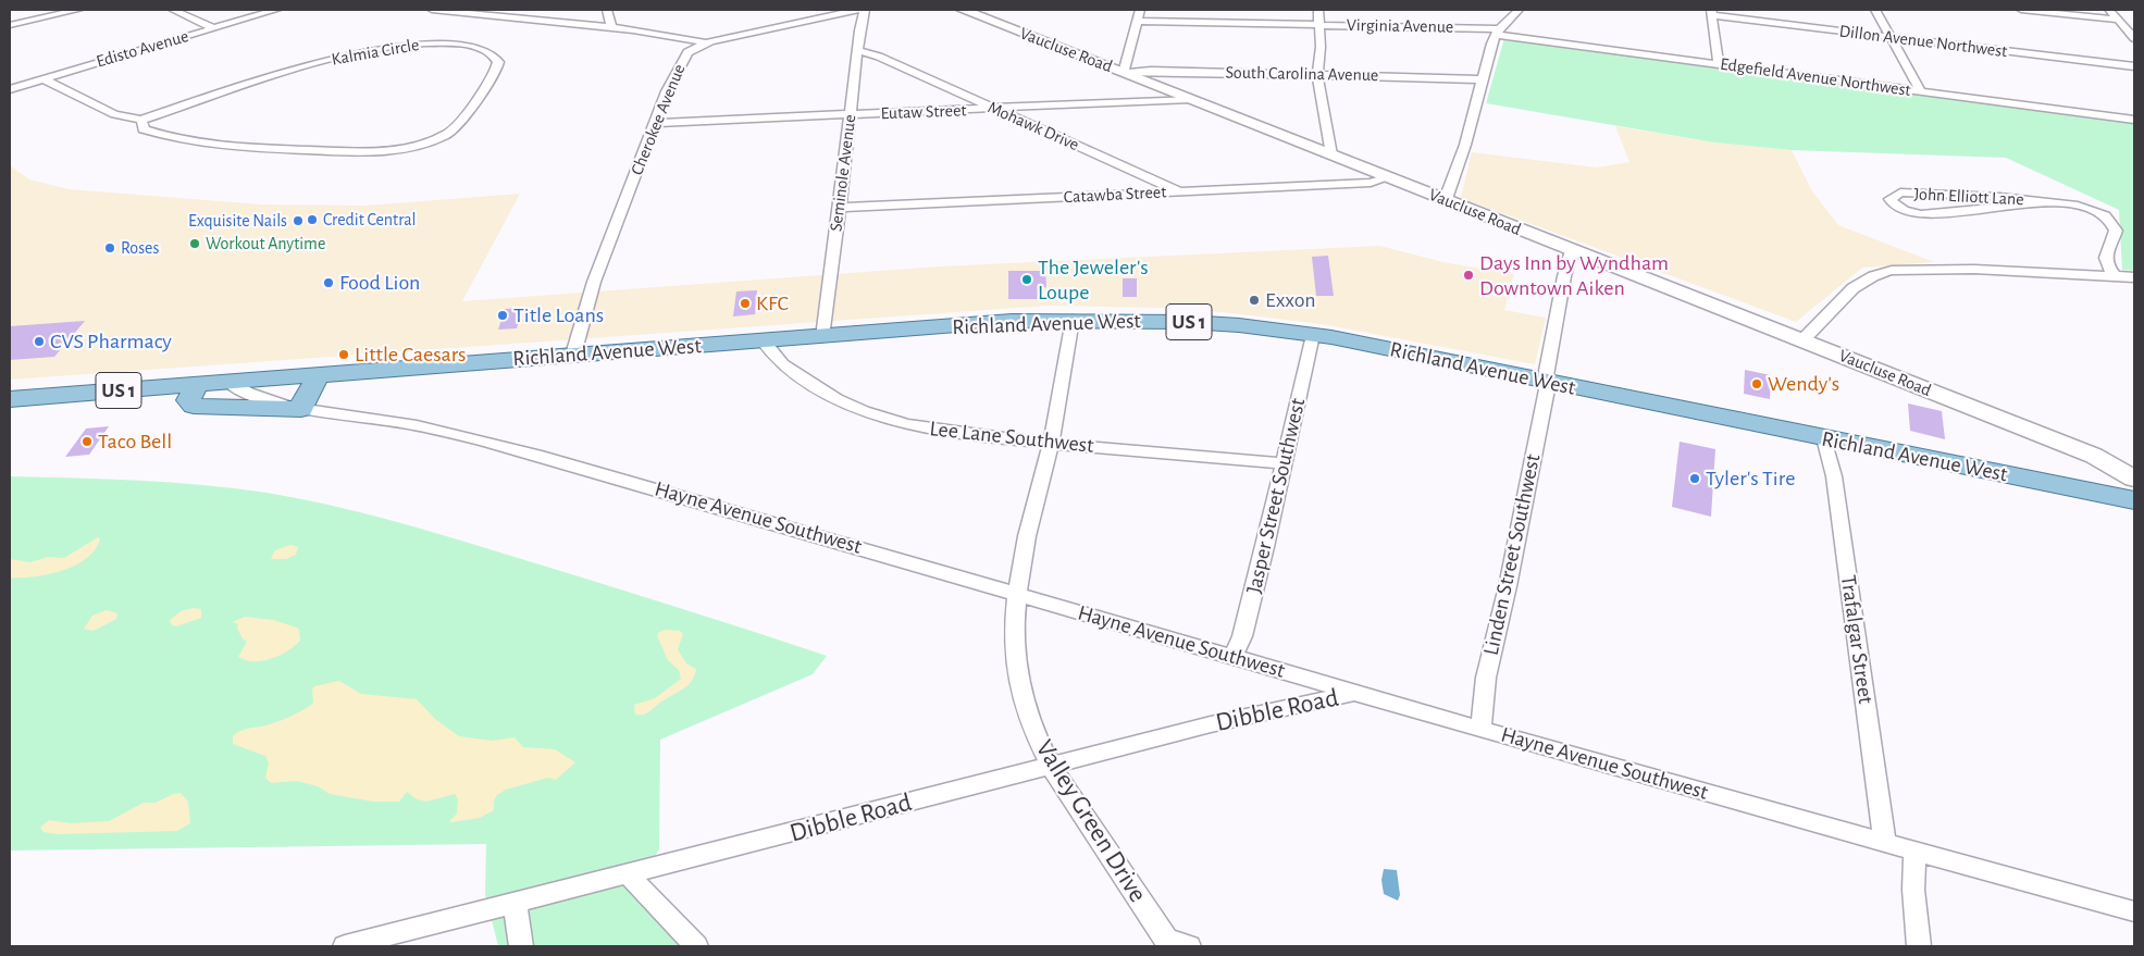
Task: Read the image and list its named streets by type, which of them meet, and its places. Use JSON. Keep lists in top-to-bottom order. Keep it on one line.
{"streets":{"main road":["US 1","Richland Avenue West"],"street":["Virginia Avenue","Dillon Avenue Northwest","Edisto Avenue","Vaucluse Road","Kalmia Circle","South Carolina Avenue","Edgefield Avenue Northwest","Eutaw Street","Cherokee Avenue","Mohawk Drive","Seminole Avenue","Catawba Street","John Elliott Lane","Lee Lane Southwest","Jasper Street Southwest","Hayne Avenue Southwest","Linden Street Southwest","Trafalgar Street","Dibble Road","Valley Green Drive"]},"crossings":[["Virginia Avenue","Edgefield Avenue Northwest"],["Edisto Avenue","Kalmia Circle"],["Vaucluse Road","South Carolina Avenue"],["Vaucluse Road","Eutaw Street"],["Vaucluse Road","Catawba Street"],["Vaucluse Road","Linden Street Southwest"],["Eutaw Street","Cherokee Avenue"],["Eutaw Street","Mohawk Drive"],["Eutaw Street","Seminole Avenue"],["Cherokee Avenue","Richland Avenue West"],["Mohawk Drive","Seminole Avenue"],["Mohawk Drive","Catawba Street"],["Seminole Avenue","Catawba Street"],["Seminole Avenue","Richland Avenue West"],["Richland Avenue West","Lee Lane Southwest"],["Richland Avenue West","Jasper Street Southwest"],["Richland Avenue West","Hayne Avenue Southwest"],["Richland Avenue West","Linden Street Southwest"],["Richland Avenue West","Trafalgar Street"],["Richland Avenue West","Valley Green Drive"],["Lee Lane Southwest","Jasper Street Southwest"],["Lee Lane Southwest","Valley Green Drive"],["Jasper Street Southwest","Hayne Avenue Southwest"],["Hayne Avenue Southwest","Linden Street Southwest"],["Hayne Avenue Southwest","Trafalgar Street"],["Hayne Avenue Southwest","Dibble Road"],["Hayne Avenue Southwest","Valley Green Drive"],["Dibble Road","Valley Green Drive"]],"places":["Credit Central","Exquisite Nails","Workout Anytime","Roses","Days Inn by Wyndham Downtown Aiken","The Jeweler's Loupe","Food Lion","Exxon","KFC","Title Loans","CVS Pharmacy","Little Caesars","Wendy's","Taco Bell","Tyler's Tire"]}
